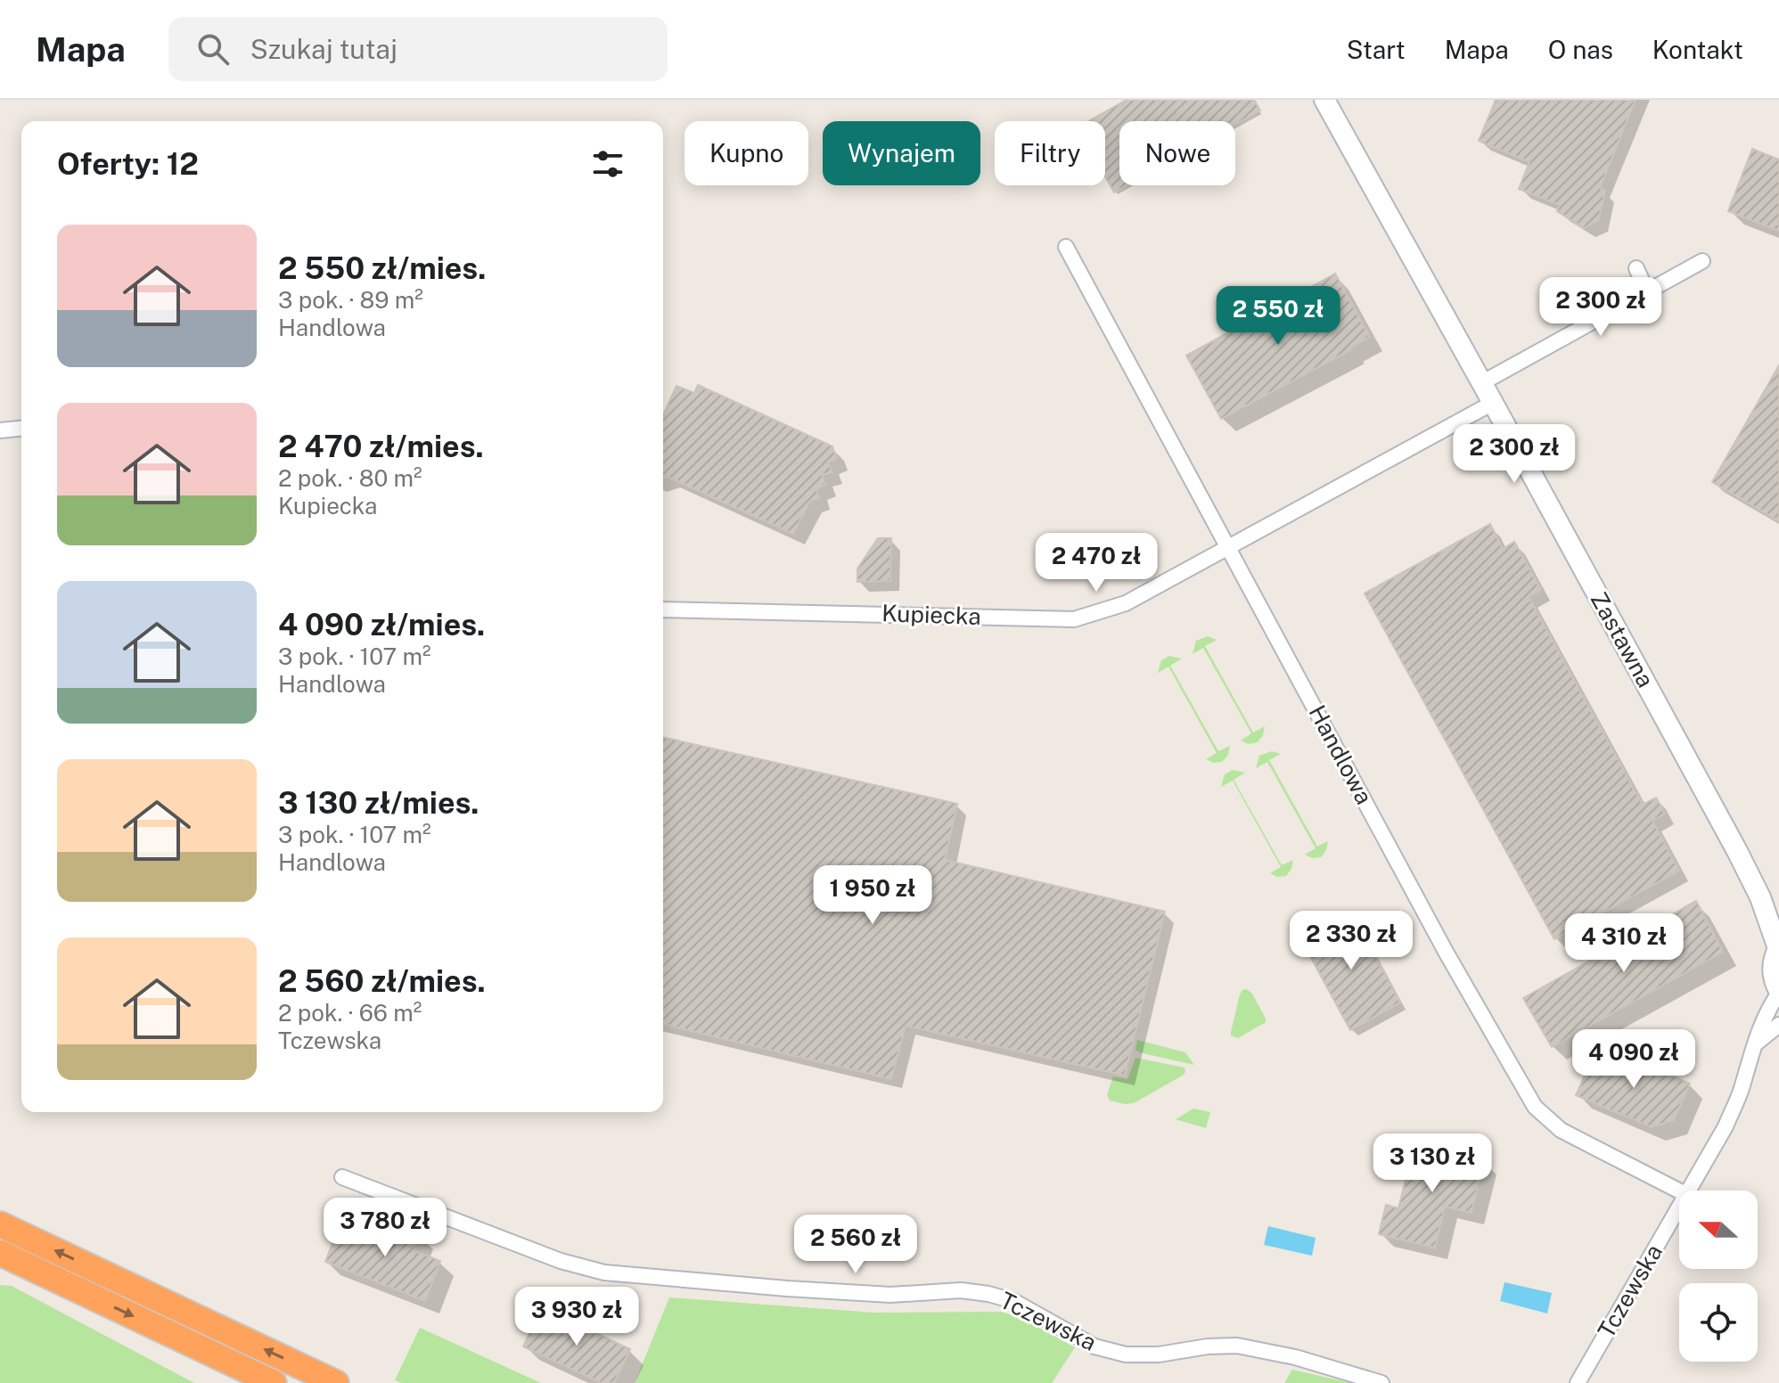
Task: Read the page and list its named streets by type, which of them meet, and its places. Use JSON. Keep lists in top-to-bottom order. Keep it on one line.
{"streets":{"main road":["Zastawna"],"street":["Kupiecka","Handlowa","Tczewska"]},"crossings":[["Kupiecka","Zastawna"],["Kupiecka","Handlowa"]],"north":"left","page":{"header":"Mapa","search":"Szukaj tutaj","nav":["Start","Mapa","O nas","Kontakt"],"chip":["Kupno","Wynajem","Filtry","Nowe"],"heading":"Oferty: 12","list":[{"name":"2 550 zł/mies.","note":"3 pok. · 89 m² · Handlowa"},{"name":"2 470 zł/mies.","note":"2 pok. · 80 m² · Kupiecka"},{"name":"4 090 zł/mies.","note":"3 pok. · 107 m² · Handlowa"},{"name":"3 130 zł/mies.","note":"3 pok. · 107 m² · Handlowa"},{"name":"2 560 zł/mies.","note":"2 pok. · 66 m² · Tczewska"}],"price":["2 300 zł","2 550 zł","2 300 zł","2 470 zł","1 950 zł","2 330 zł","4 310 zł","4 090 zł","3 130 zł","3 780 zł","2 560 zł","3 930 zł"]}}
